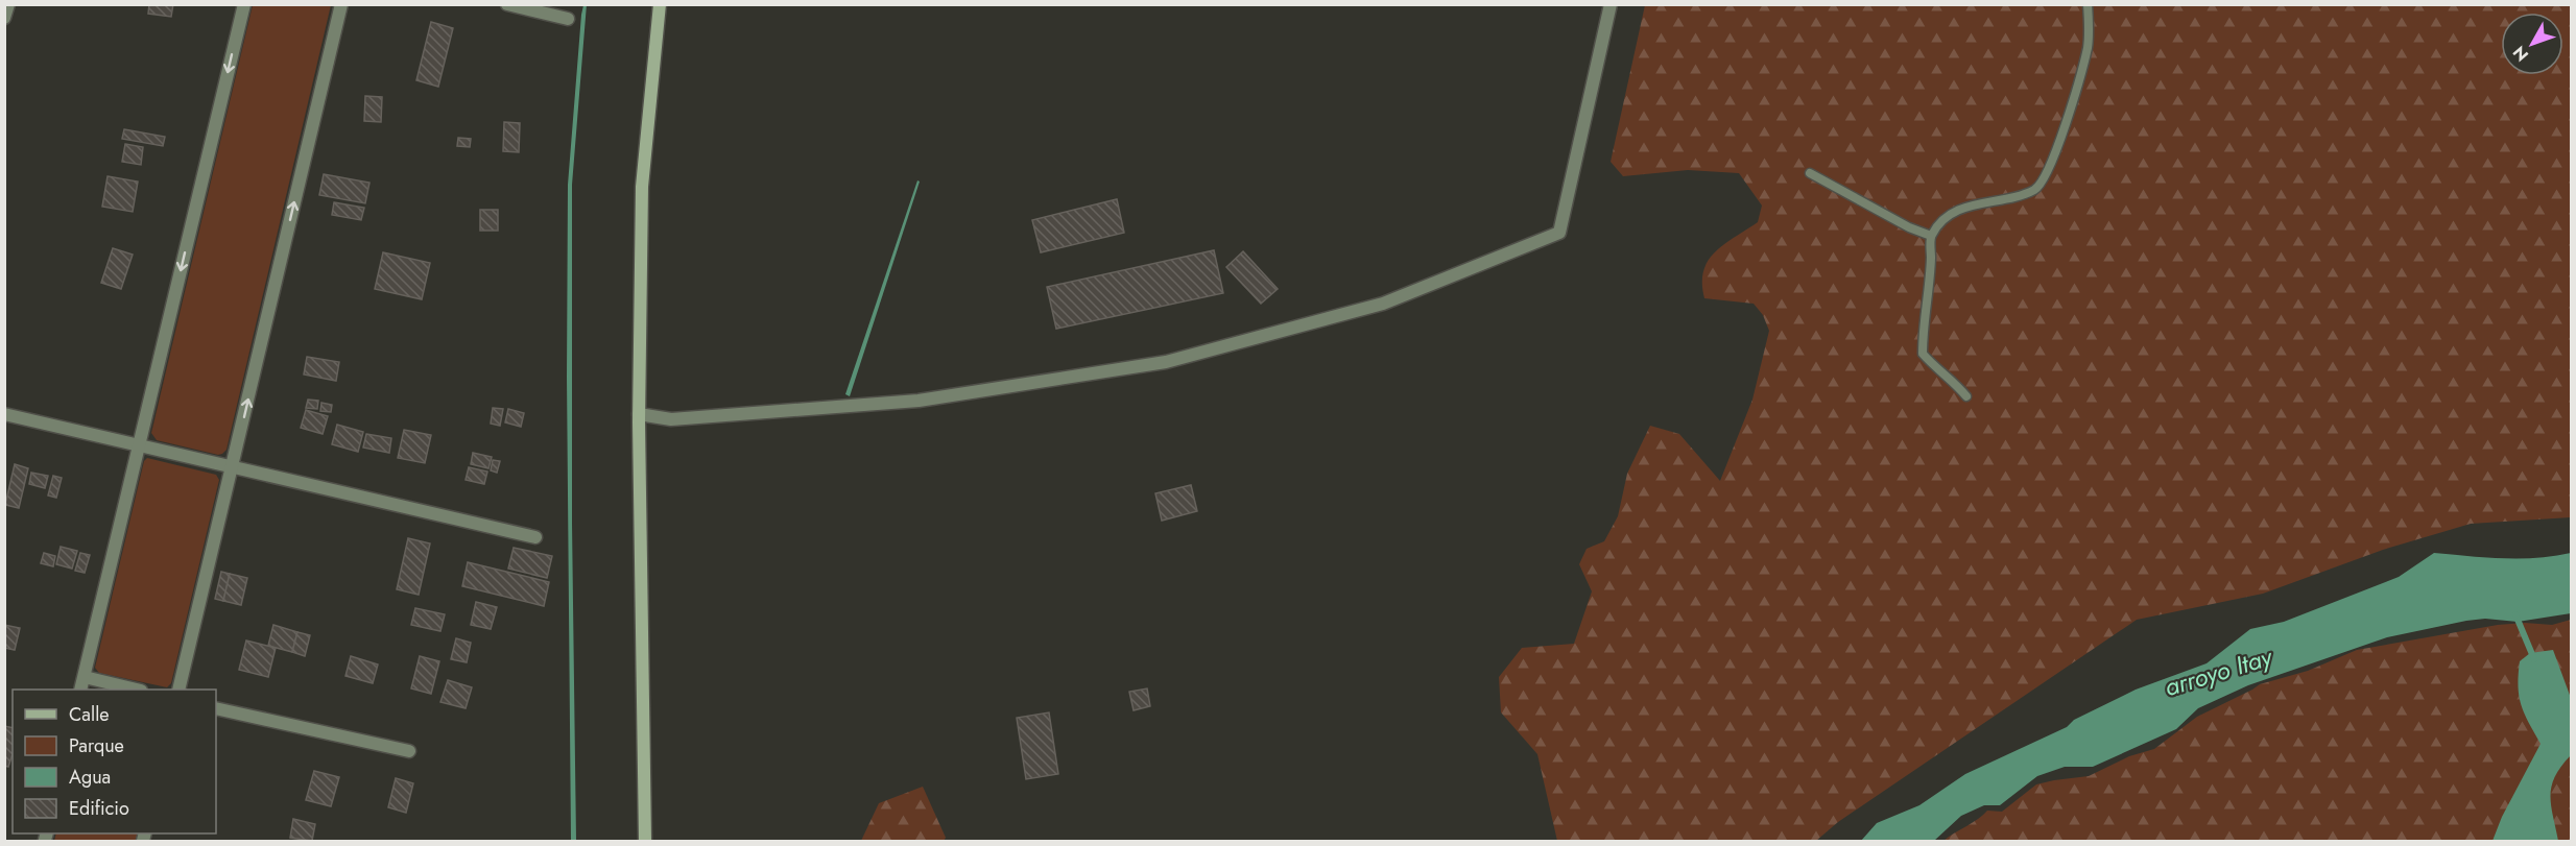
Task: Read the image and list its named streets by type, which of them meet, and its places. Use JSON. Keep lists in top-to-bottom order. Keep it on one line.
{"water":["arroyo Itay"],"legend":["Calle","Parque","Agua","Edificio"],"north":"bottom left"}
